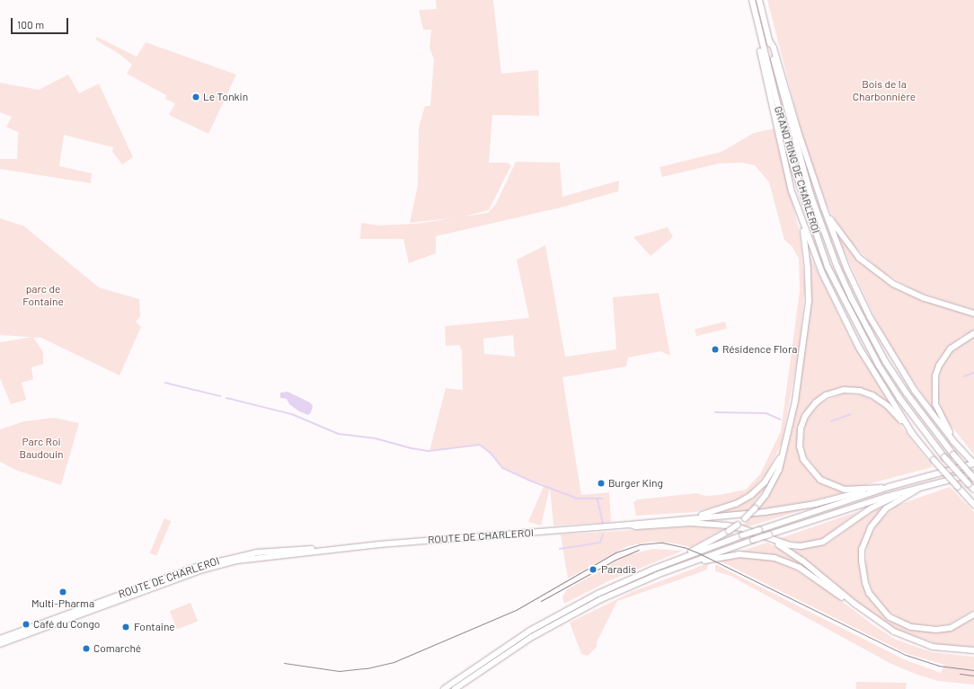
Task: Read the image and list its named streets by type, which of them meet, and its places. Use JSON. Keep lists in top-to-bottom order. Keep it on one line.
{"streets":{"highway":["GRAND RING DE CHARLEROI"],"main road":["ROUTE DE CHARLEROI"]},"parks":["Bois de la Charbonnière","parc de Fontaine","Parc Roi Baudouin"],"places":["Le Tonkin","Résidence Flora","Burger King","Paradis","Multi-Pharma","Café du Congo","Fontaine","Comarché"],"scale_bar":"100 m"}
